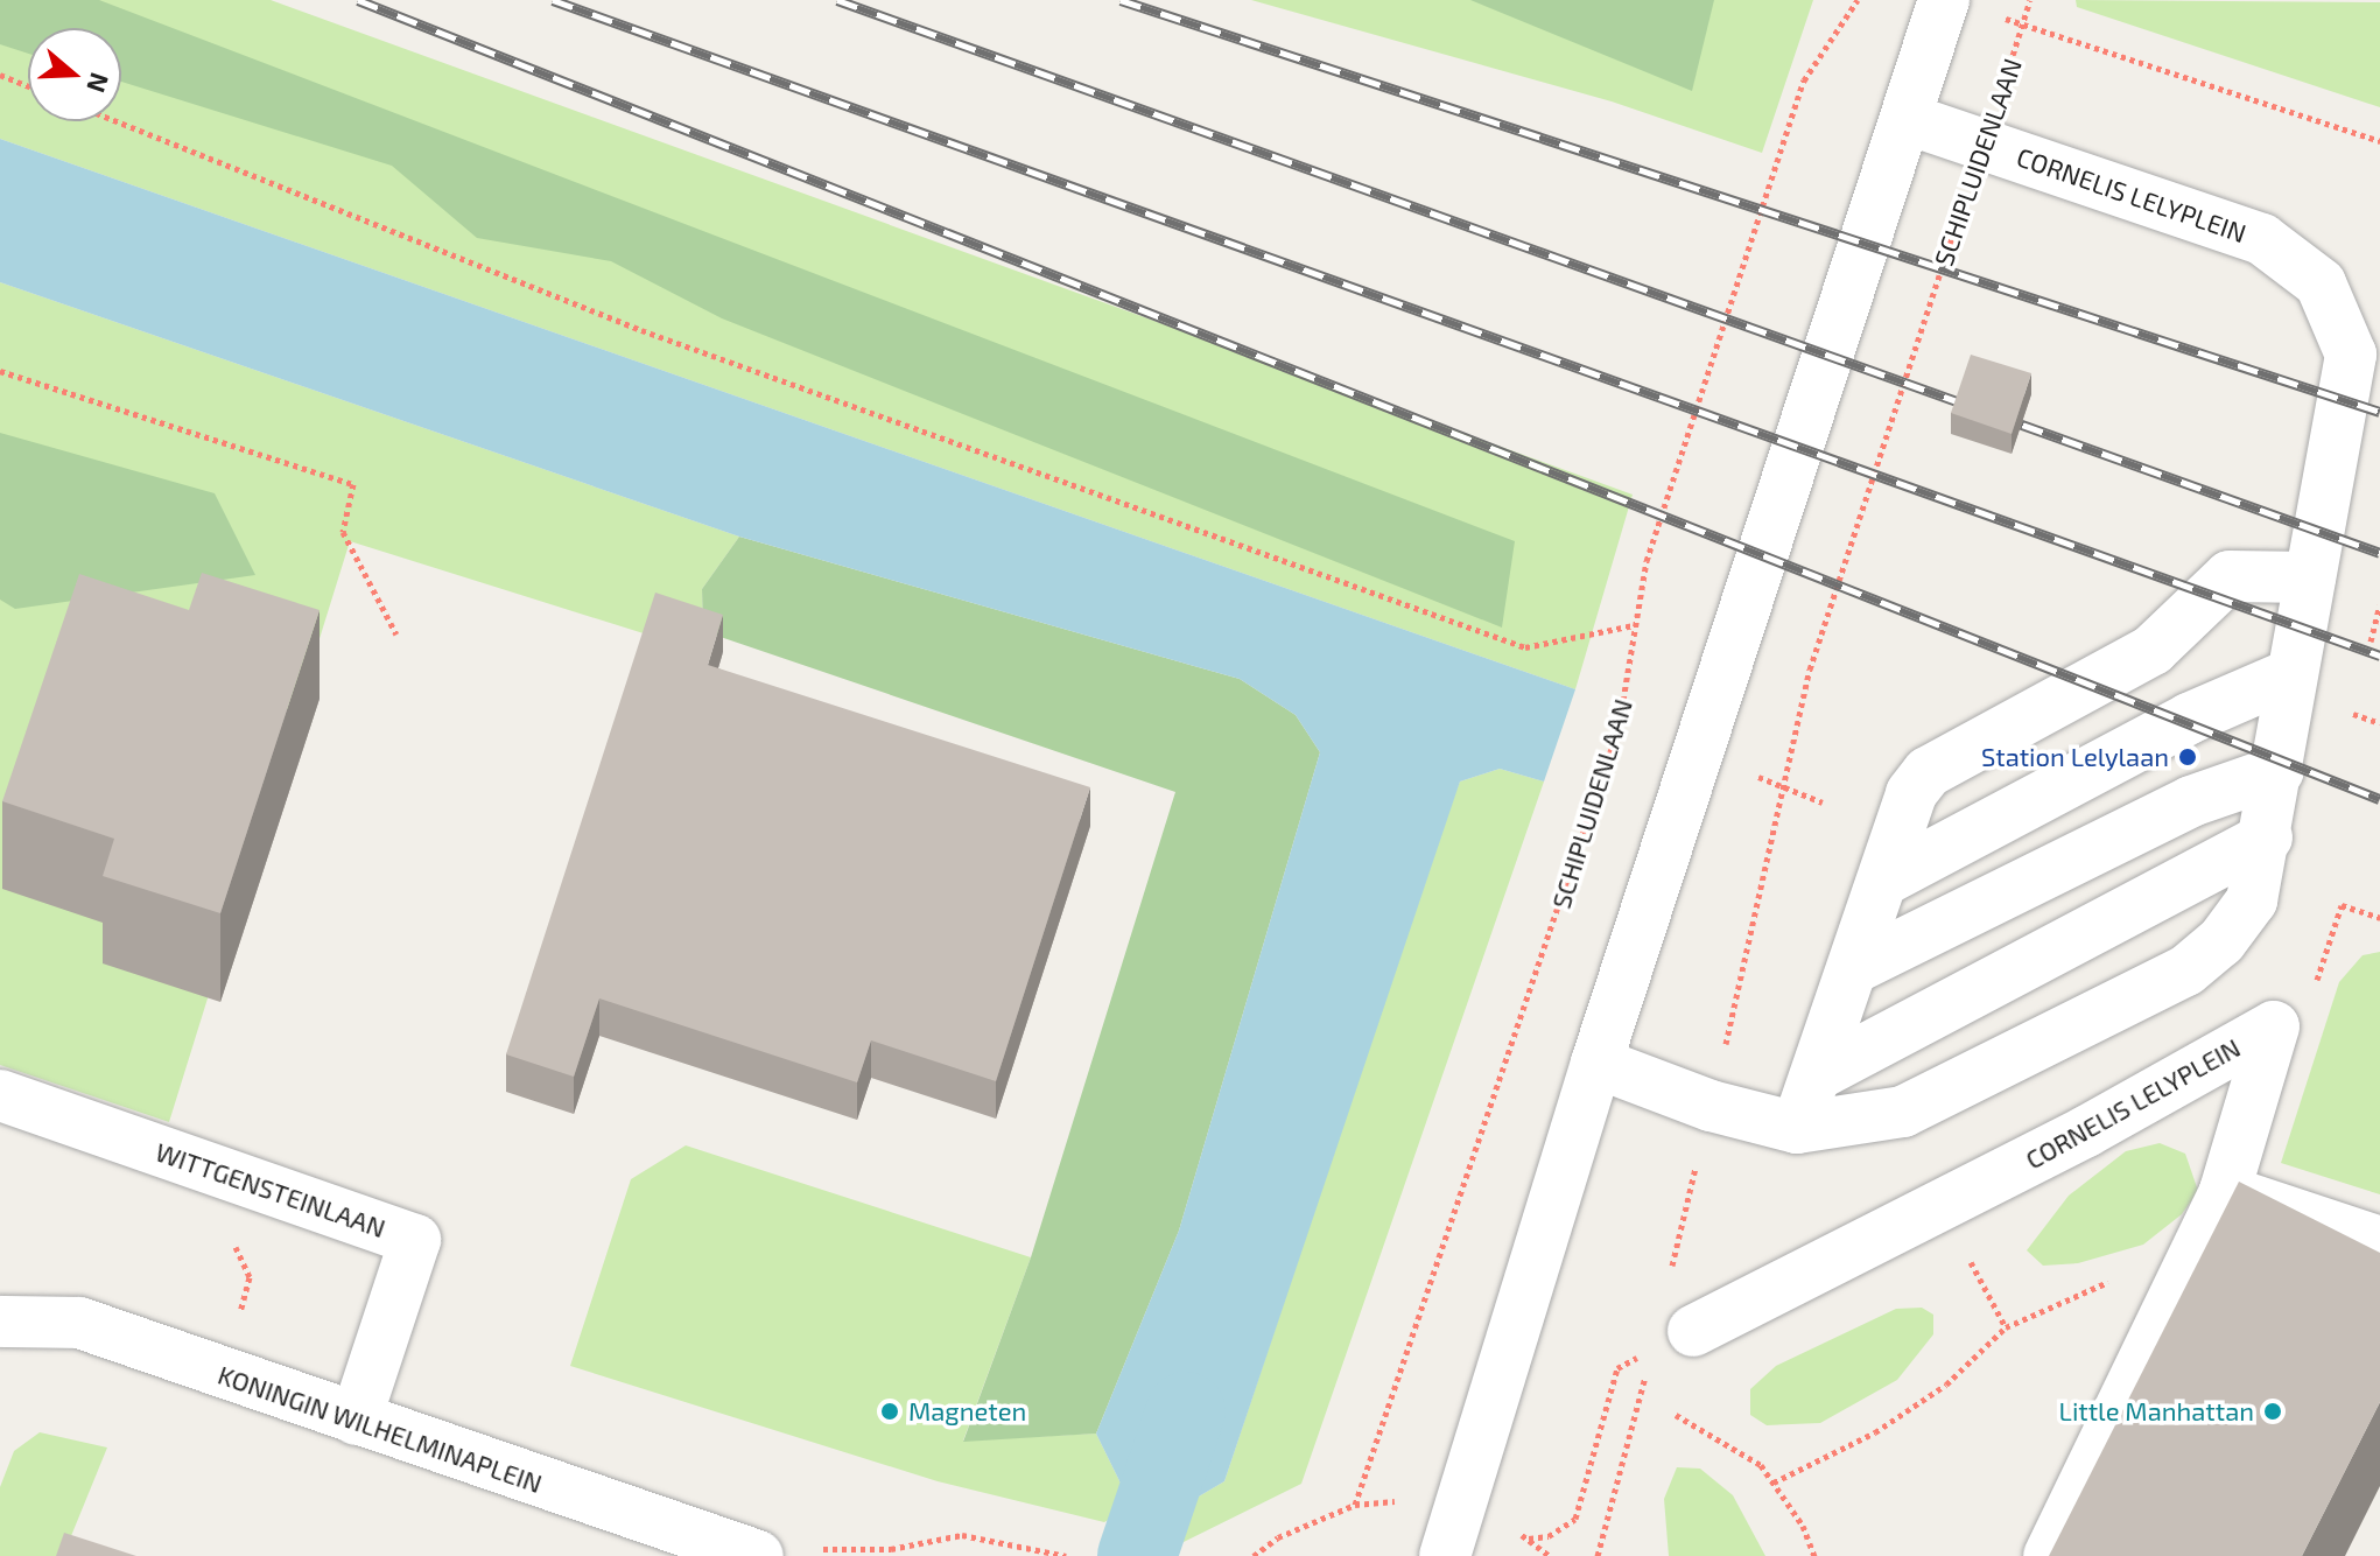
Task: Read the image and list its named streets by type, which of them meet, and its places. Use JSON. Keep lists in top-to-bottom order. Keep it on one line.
{"streets":{"street":["CORNELIS LELYPLEIN","WITTGENSTEINLAAN","KONINGIN WILHELMINAPLEIN"],"path":["SCHIPLUIDENLAAN"]},"crossings":[["SCHIPLUIDENLAAN","CORNELIS LELYPLEIN"],["WITTGENSTEINLAAN","KONINGIN WILHELMINAPLEIN"]],"places":["Station Lelylaan","Magneten","Little Manhattan"],"north":"right"}
